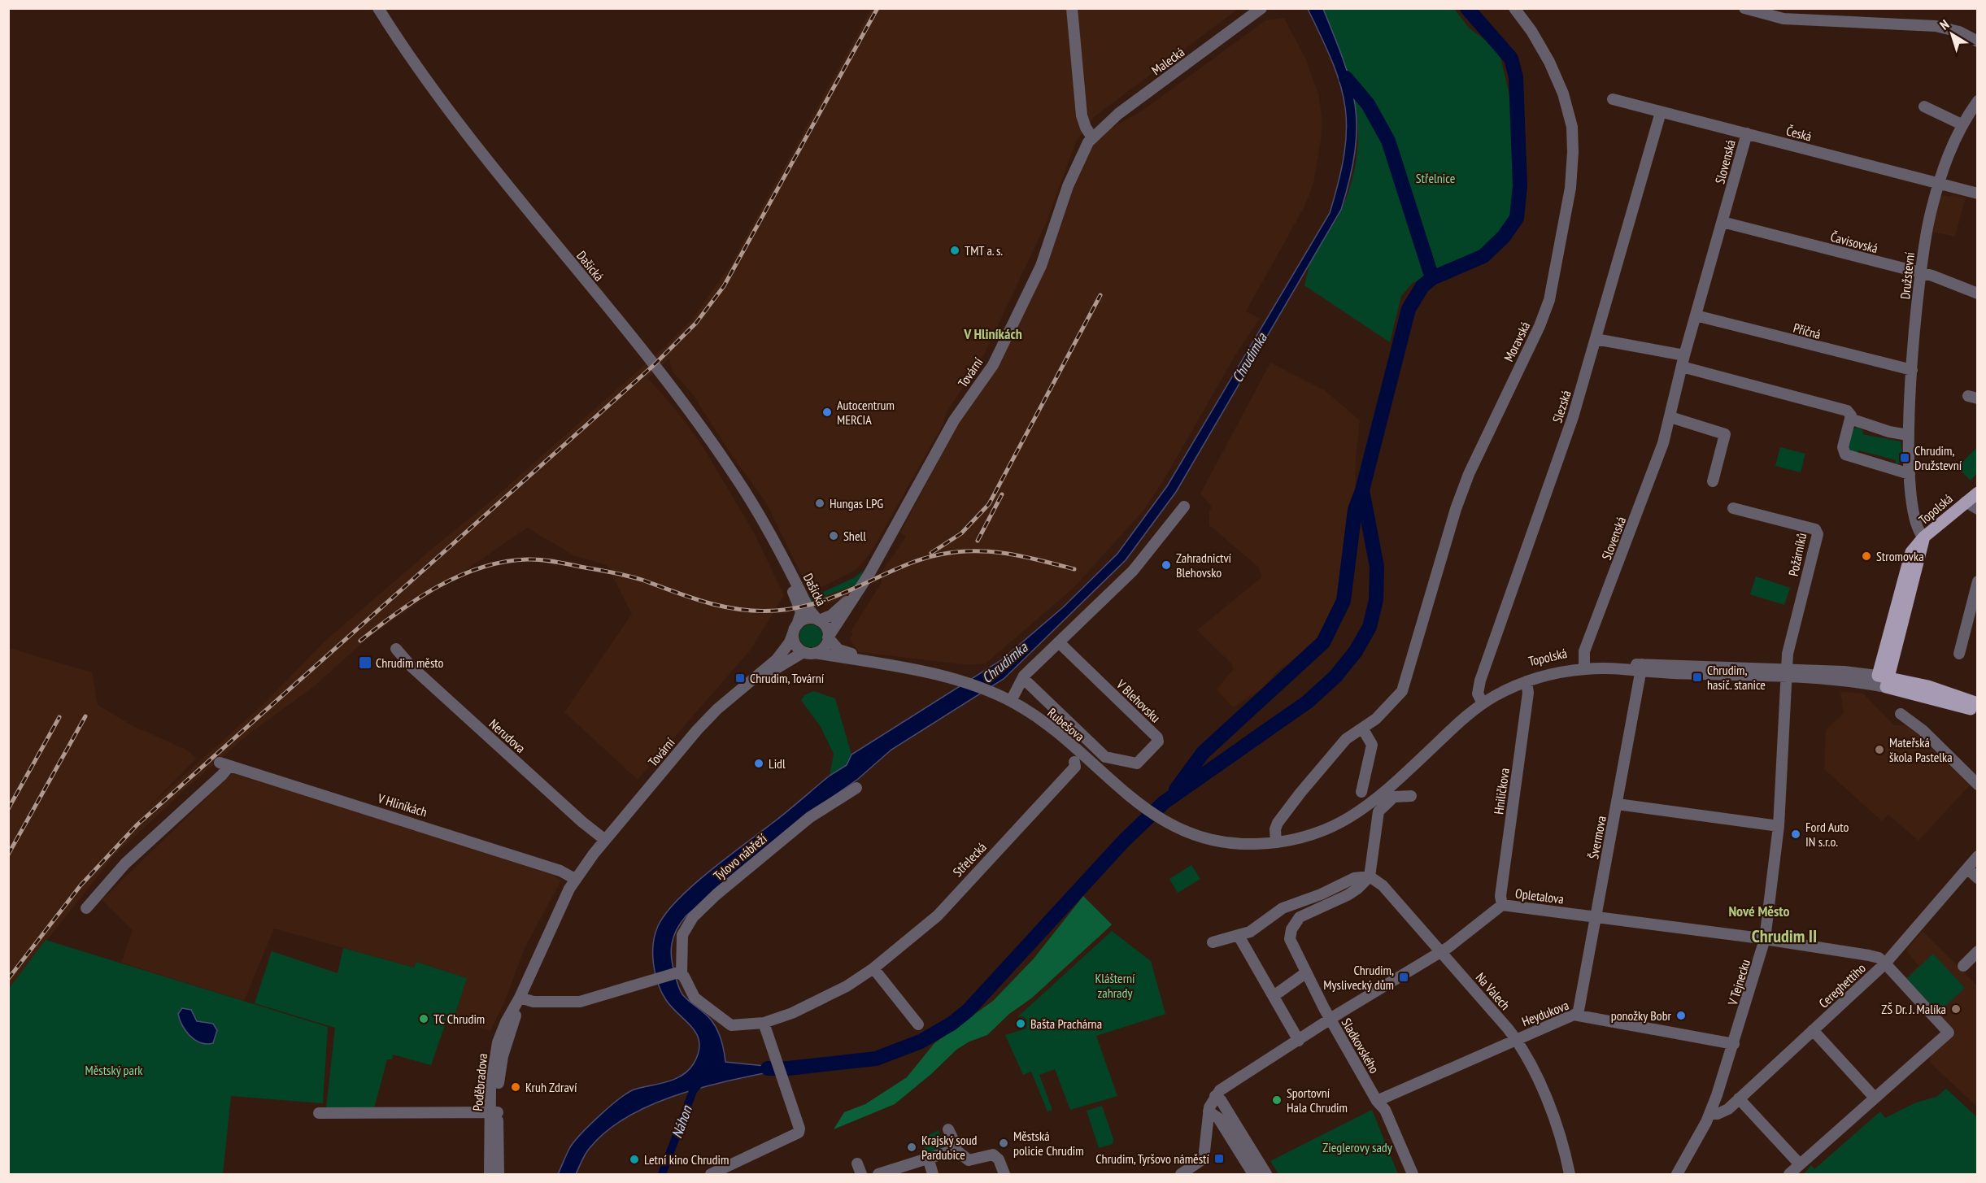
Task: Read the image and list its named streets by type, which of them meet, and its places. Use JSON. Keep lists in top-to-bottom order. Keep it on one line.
{"streets":{"main road":["Topolská"],"street":["Malecká","Česká","Slovenská","Čavisovská","Dašická","Družstevní","Příčná","Moravská","Tovární","Slezská","Požárníků","V Blehovsku","Rubešova","Nerudova","Hniličkova","V Hliníkách","Švermova","Tylovo nábřeží","Střelecká","Opletalova","V Tejnecku","Cereghettiho","Na Valech","Heydukova","Sladkovského","Poděbradova"]},"crossings":[["Malecká","Tovární"],["Česká","Slovenská"],["Česká","Družstevní"],["Česká","Slezská"],["Slovenská","Čavisovská"],["Slovenská","Příčná"],["Slovenská","Topolská"],["Čavisovská","Družstevní"],["Dašická","Tovární"],["Dašická","Rubešova"],["Družstevní","Příčná"],["Družstevní","Topolská"],["Tovární","Rubešova"],["Tovární","Nerudova"],["Tovární","Poděbradova"],["Slezská","Topolská"],["Topolská","Požárníků"],["Topolská","Rubešova"],["Topolská","Hniličkova"],["Topolská","Švermova"],["Topolská","V Tejnecku"],["Požárníků","V Tejnecku"],["Nerudova","Poděbradova"],["Hniličkova","Opletalova"],["V Hliníkách","Poděbradova"],["Švermova","Opletalova"],["Švermova","Heydukova"],["Tylovo nábřeží","Střelecká"],["Opletalova","V Tejnecku"],["Opletalova","Cereghettiho"],["Opletalova","Na Valech"],["Opletalova","Sladkovského"],["V Tejnecku","Cereghettiho"],["V Tejnecku","Heydukova"],["Na Valech","Heydukova"],["Na Valech","Sladkovského"],["Heydukova","Sladkovského"]],"districts":["V Hliníkách","Nové Město","Chrudim II"],"water":["Chrudimka","Náhon"],"parks":["Střelnice","Klášterní zahrady","Městský park","Zieglerovy sady"],"places":{"other":["TMT a. s.","Autocentrum MERCIA","Hungas LPG","Shell","Stromovka","Zahradnictví Blehovsko","Mateřská škola Pastelka","Lidl","Ford Auto IN s.r.o.","ZŠ Dr. J. Malíka","ponožky Bobr","TC Chrudim","Bašta Prachárna","Kruh Zdraví","Sportovní Hala Chrudim","Městská policie Chrudim","Krajský soud Pardubice","Letní kino Chrudim"],"transit":["Chrudim, Družstevní","Chrudim město","Chrudim, hasič. stanice","Chrudim, Tovární","Chrudim, Myslivecký dům","Chrudim, Tyršovo náměstí"]},"north":"top left"}
